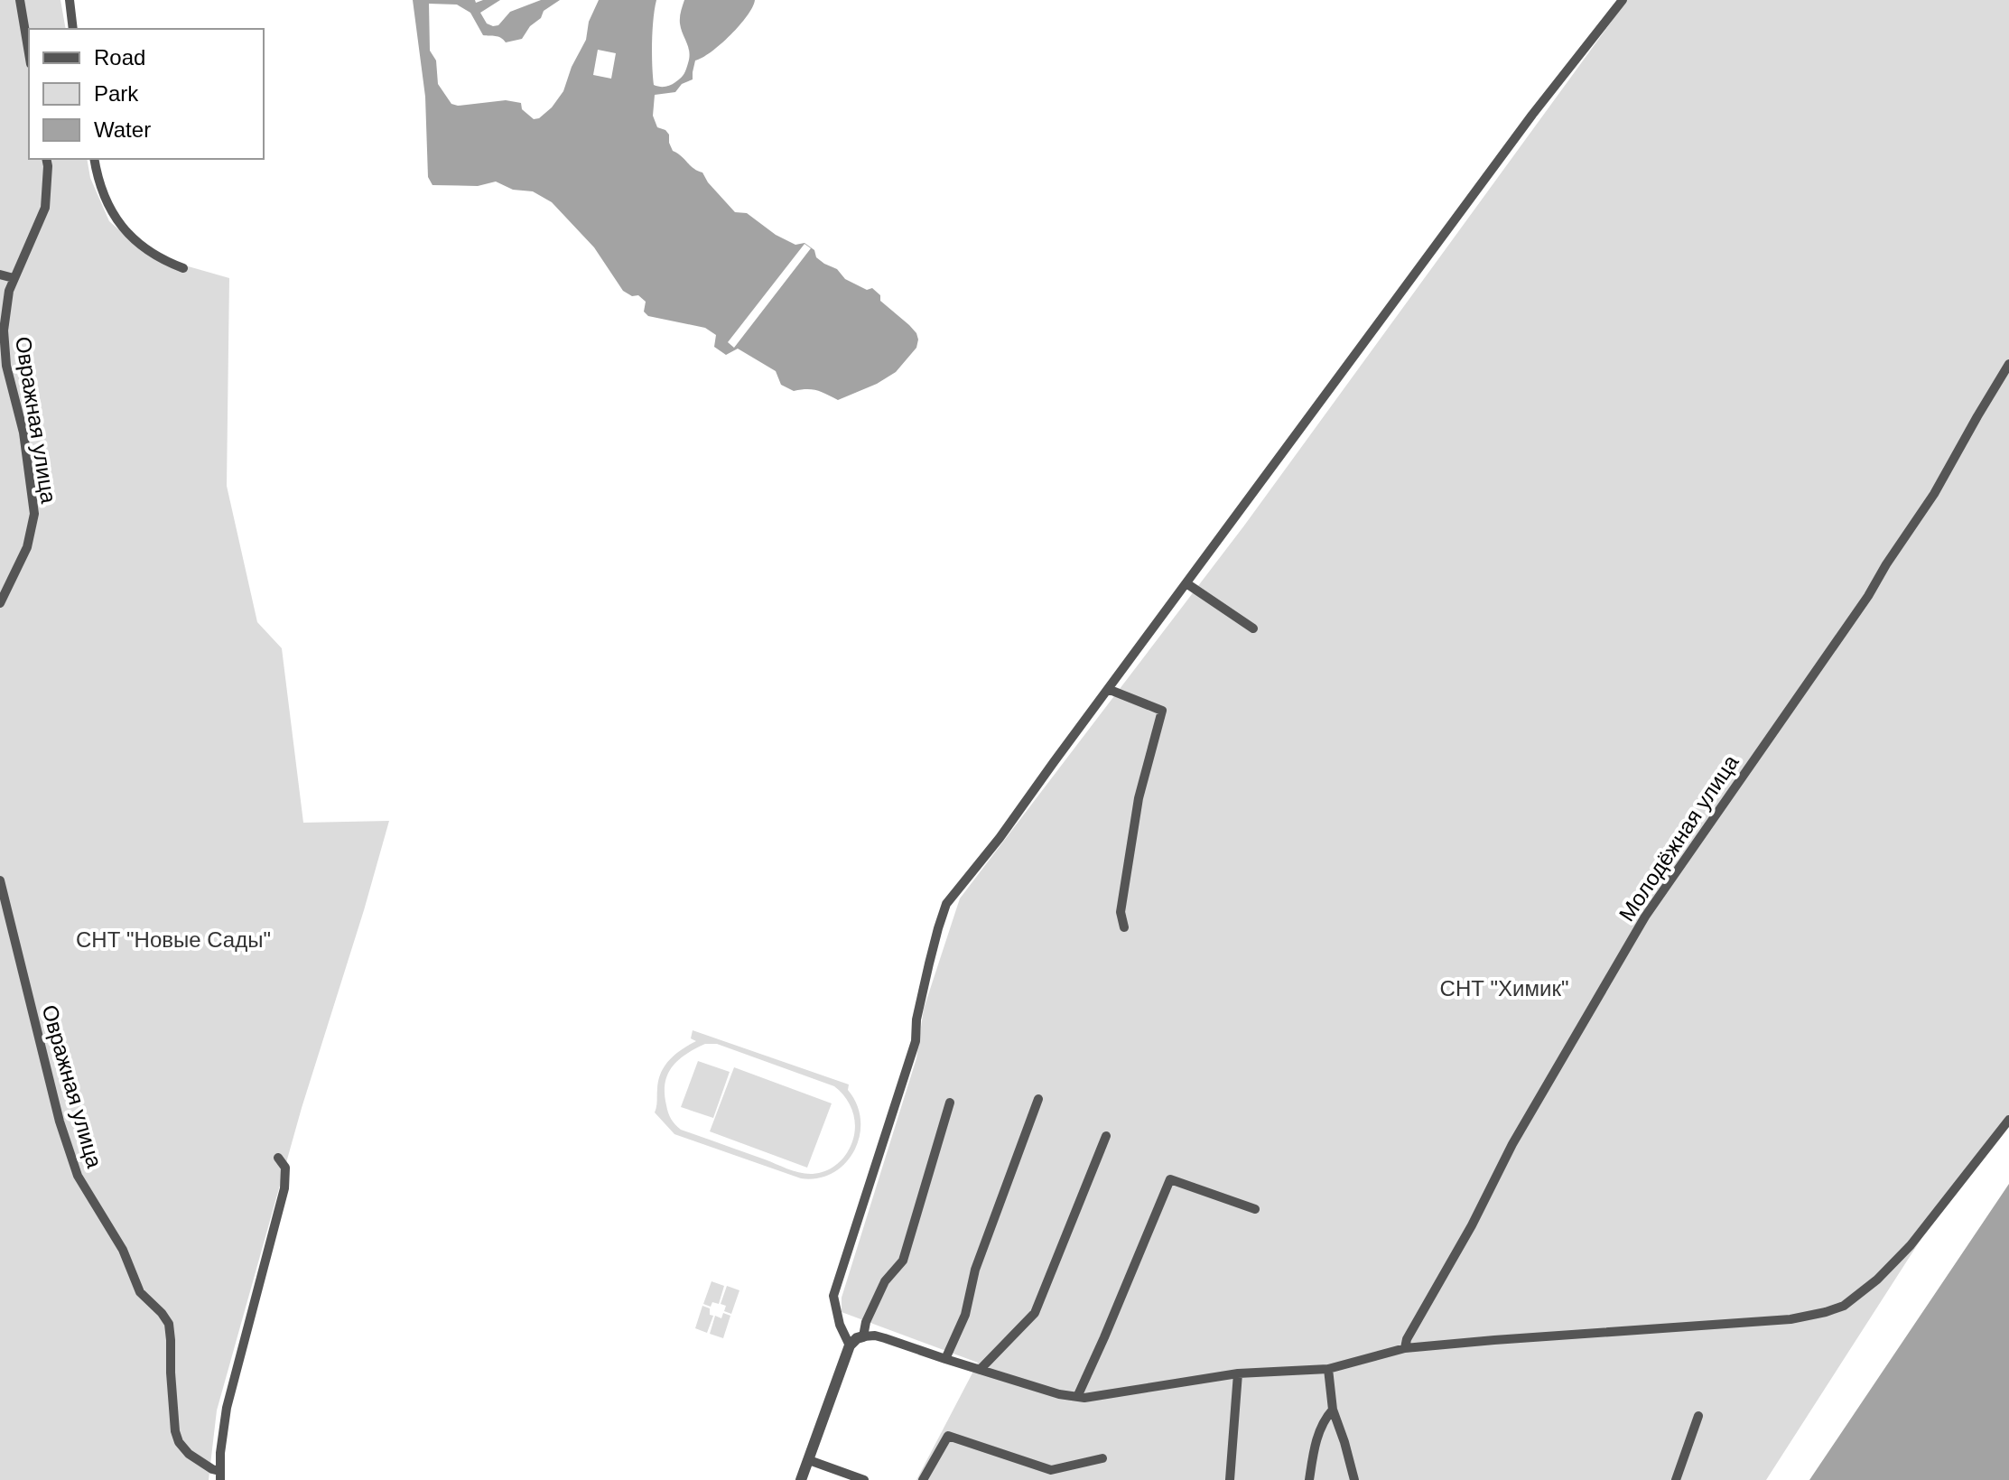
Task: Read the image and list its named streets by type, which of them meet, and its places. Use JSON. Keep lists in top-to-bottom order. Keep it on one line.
{"streets":{"street":["Овражная улица","Молодёжная улица"]},"parks":["СНТ \"Новые Сады\"","СНТ \"Химик\""],"legend":["Road","Park","Water"]}
